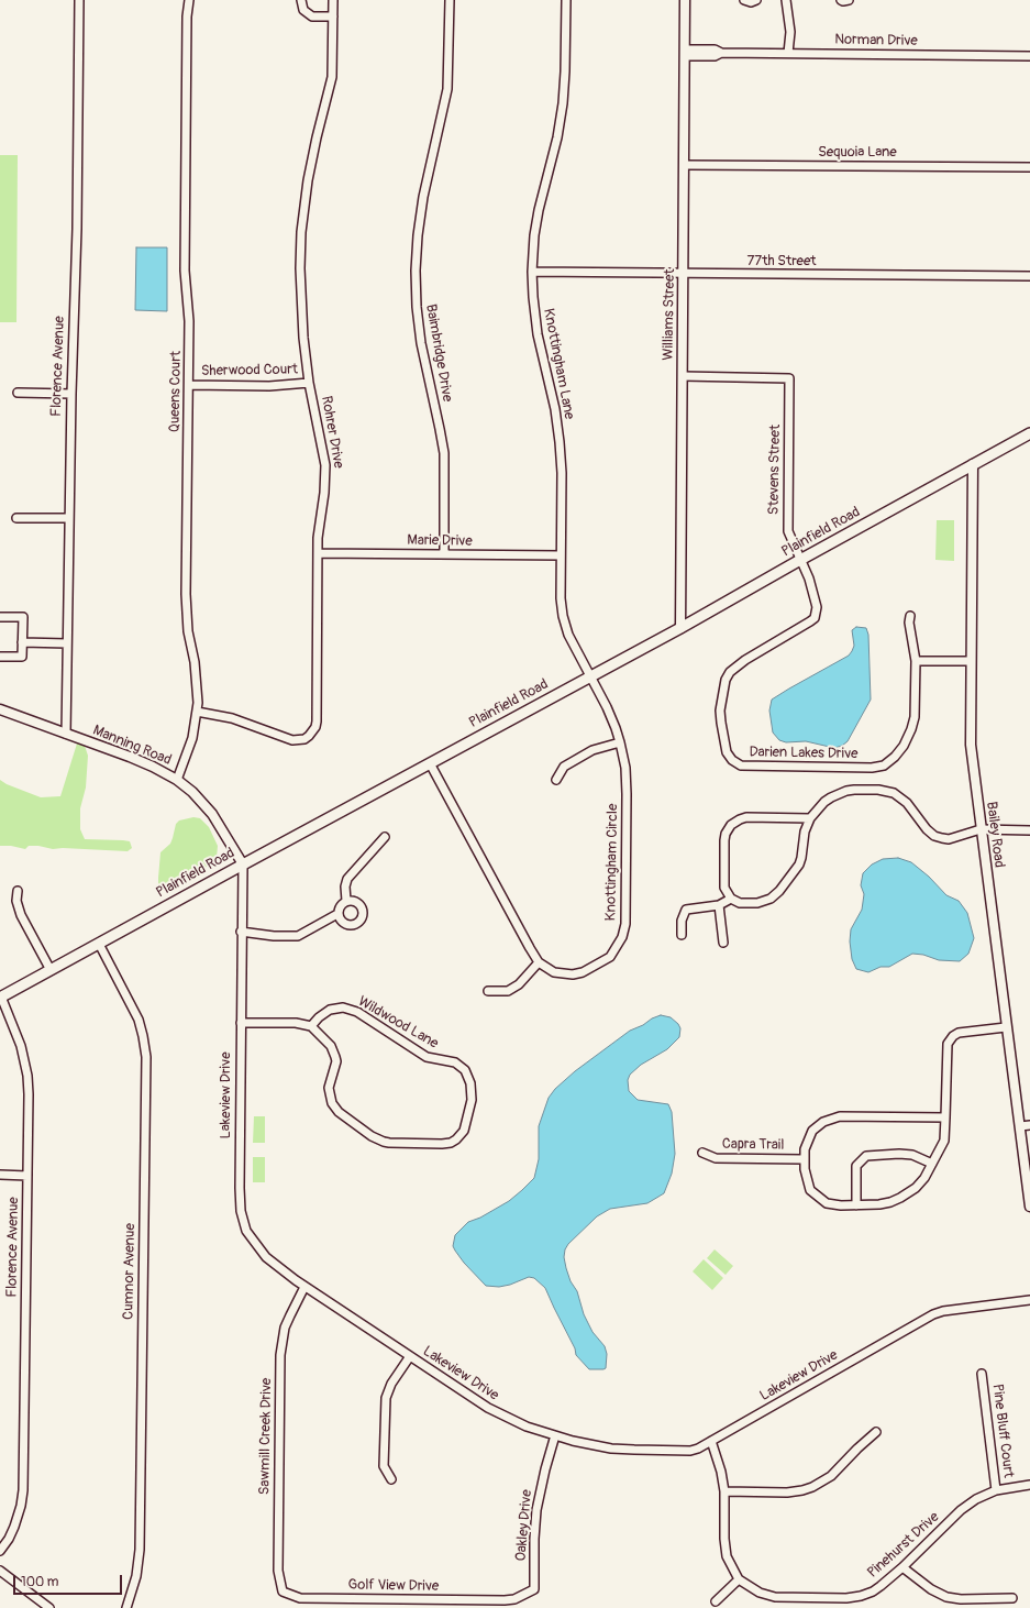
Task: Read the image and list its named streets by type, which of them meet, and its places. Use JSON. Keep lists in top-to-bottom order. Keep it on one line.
{"streets":{"main road":["Plainfield Road"],"street":["Norman Drive","Sequoia Lane","77th Street","Williams Street","Baimbridge Drive","Knottingham Lane","Florence Avenue","Sherwood Court","Queens Court","Rohrer Drive","Stevens Street","Marie Drive","Manning Road","Darien Lakes Drive","Bailey Road","Knottingham Circle","Wildwood Lane","Lakeview Drive","Capra Trail","Cumnor Avenue","Pine Bluff Court","Sawmill Creek Drive","Oakley Drive","Pinehurst Drive","Golf View Drive"]},"crossings":[["Norman Drive","Williams Street"],["Sequoia Lane","Williams Street"],["77th Street","Williams Street"],["77th Street","Knottingham Lane"],["Williams Street","Stevens Street"],["Williams Street","Plainfield Road"],["Baimbridge Drive","Marie Drive"],["Knottingham Lane","Plainfield Road"],["Knottingham Lane","Marie Drive"],["Knottingham Lane","Knottingham Circle"],["Florence Avenue","Plainfield Road"],["Florence Avenue","Manning Road"],["Sherwood Court","Queens Court"],["Sherwood Court","Rohrer Drive"],["Queens Court","Rohrer Drive"],["Queens Court","Manning Road"],["Rohrer Drive","Marie Drive"],["Stevens Street","Plainfield Road"],["Stevens Street","Darien Lakes Drive"],["Plainfield Road","Manning Road"],["Plainfield Road","Darien Lakes Drive"],["Plainfield Road","Bailey Road"],["Plainfield Road","Knottingham Circle"],["Plainfield Road","Lakeview Drive"],["Plainfield Road","Cumnor Avenue"],["Manning Road","Lakeview Drive"],["Lakeview Drive","Sawmill Creek Drive"],["Lakeview Drive","Oakley Drive"],["Lakeview Drive","Pinehurst Drive"],["Pine Bluff Court","Pinehurst Drive"],["Sawmill Creek Drive","Golf View Drive"],["Oakley Drive","Golf View Drive"]],"scale_bar":"100 m"}
